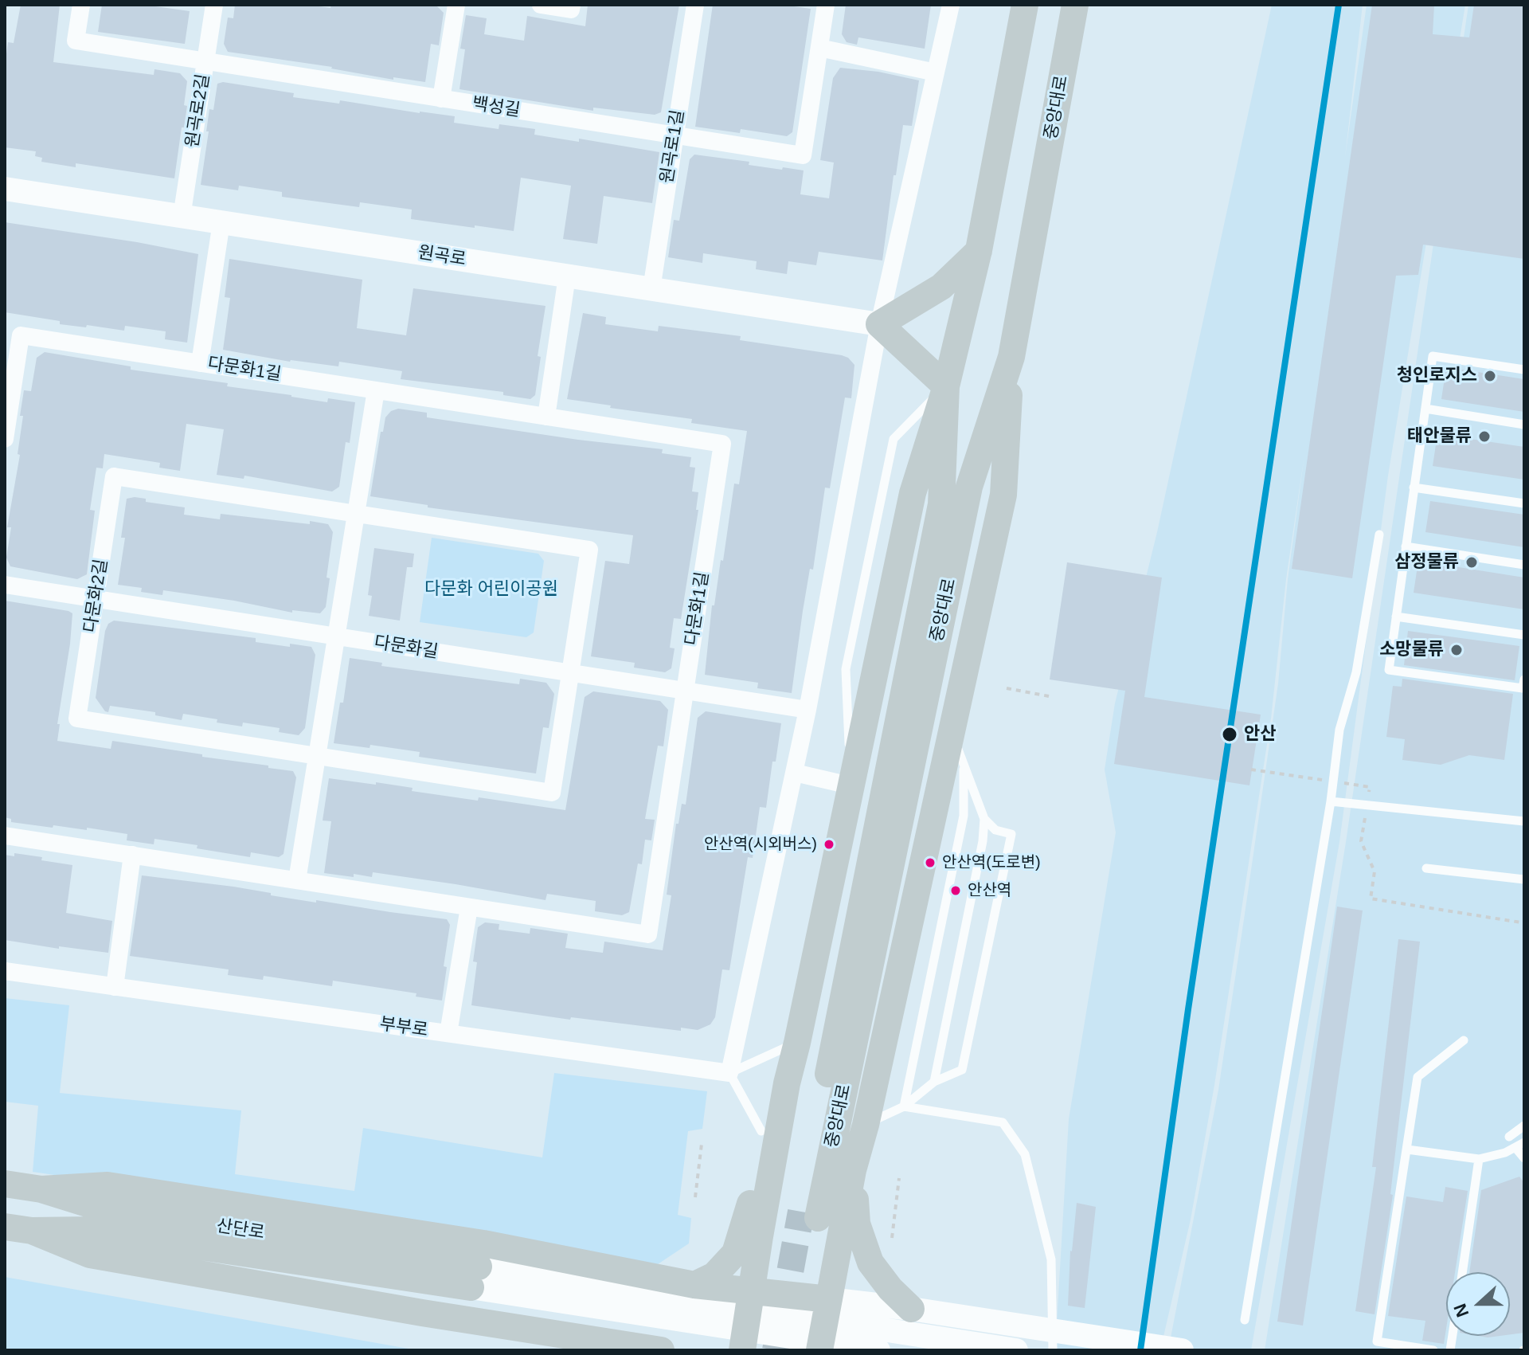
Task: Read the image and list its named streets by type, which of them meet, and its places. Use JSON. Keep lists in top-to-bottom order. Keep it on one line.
{"streets":{"main road":["중앙대로","원곡로","산단로"],"street":["백성길","원곡로2길","원곡로1길","다문화1길","다문화2길","다문화길","부부로"]},"crossings":[["백성길","원곡로2길"],["백성길","원곡로1길"],["원곡로2길","원곡로"],["원곡로1길","원곡로"],["다문화1길","다문화길"],["다문화2길","다문화길"]],"parks":["다문화 어린이공원"],"places":["청인로지스","태안물류","삼정물류","소망물류","안산","안산역(시외버스)","안산역(도로변)","안산역"],"north":"left"}
